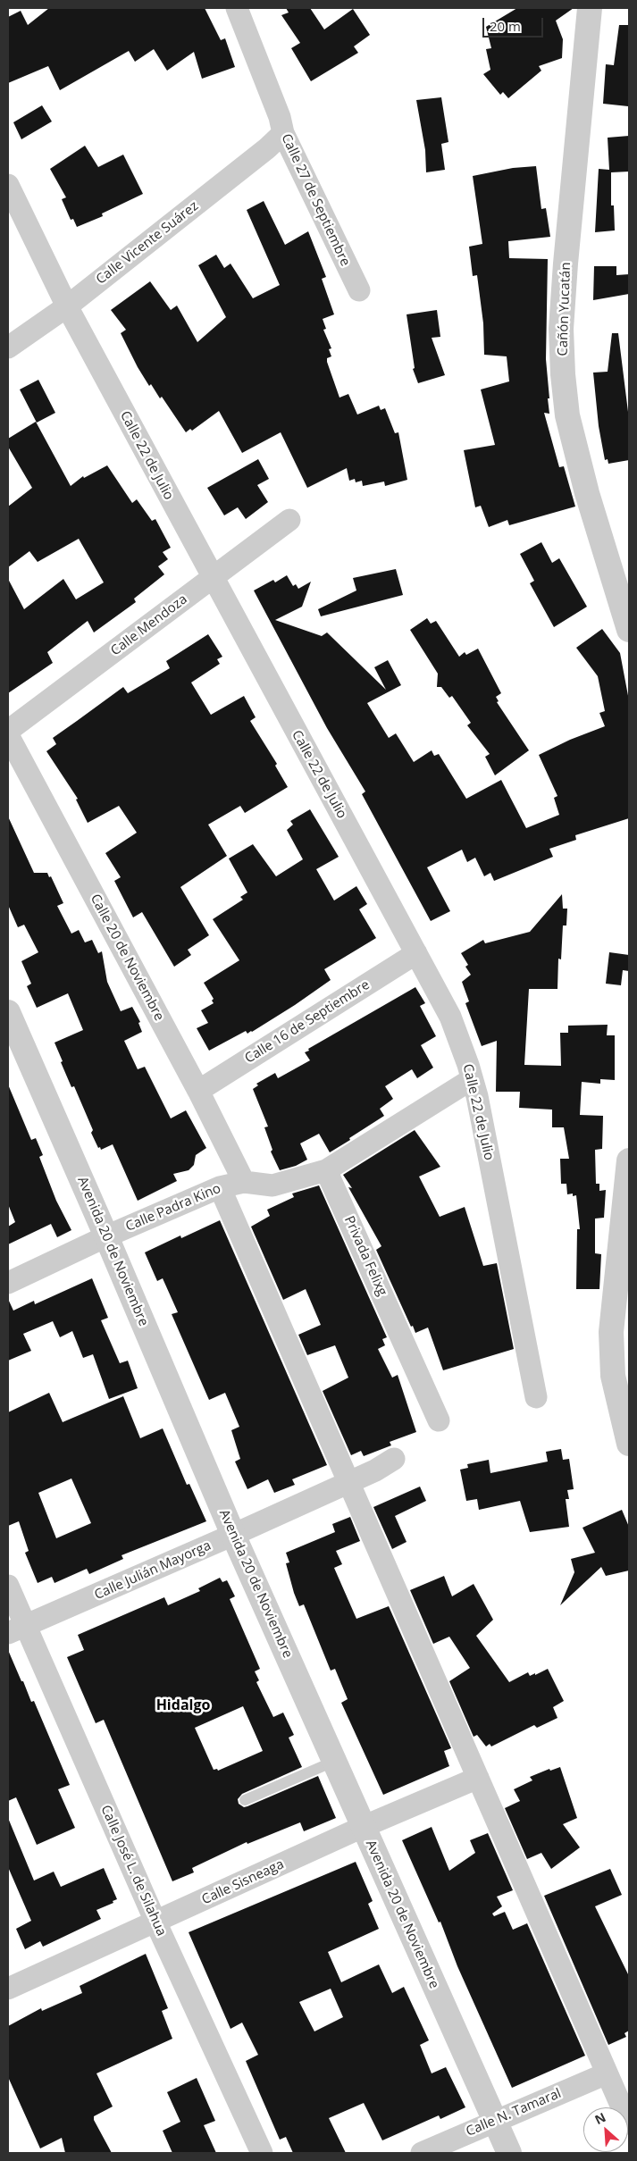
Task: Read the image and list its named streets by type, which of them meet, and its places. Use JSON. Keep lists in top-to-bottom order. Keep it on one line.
{"streets":{"street":["Calle 27 de Septiembre","Calle Vicente Suárez","Cañón Yucatán","Calle 22 de Julio","Calle Mendoza","Calle 20 de Noviembre","Calle 16 de Septiembre","Calle Padra Kino","Avenida 20 de Noviembre","Privada Felixg","Calle Julián Mayorga","Calle José L. de Silahua","Calle Sisneaga","Calle N. Tamaral"]},"crossings":[["Calle 27 de Septiembre","Calle Vicente Suárez"],["Calle Vicente Suárez","Calle 22 de Julio"],["Calle 22 de Julio","Calle Mendoza"],["Calle 22 de Julio","Calle 16 de Septiembre"],["Calle 20 de Noviembre","Calle 16 de Septiembre"],["Calle 20 de Noviembre","Calle Padra Kino"],["Calle Padra Kino","Avenida 20 de Noviembre"],["Avenida 20 de Noviembre","Calle Julián Mayorga"],["Avenida 20 de Noviembre","Calle Sisneaga"],["Avenida 20 de Noviembre","Calle N. Tamaral"],["Calle Julián Mayorga","Calle José L. de Silahua"],["Calle José L. de Silahua","Calle Sisneaga"]],"districts":["Hidalgo"],"scale_bar":"20 m","north":"top left"}
